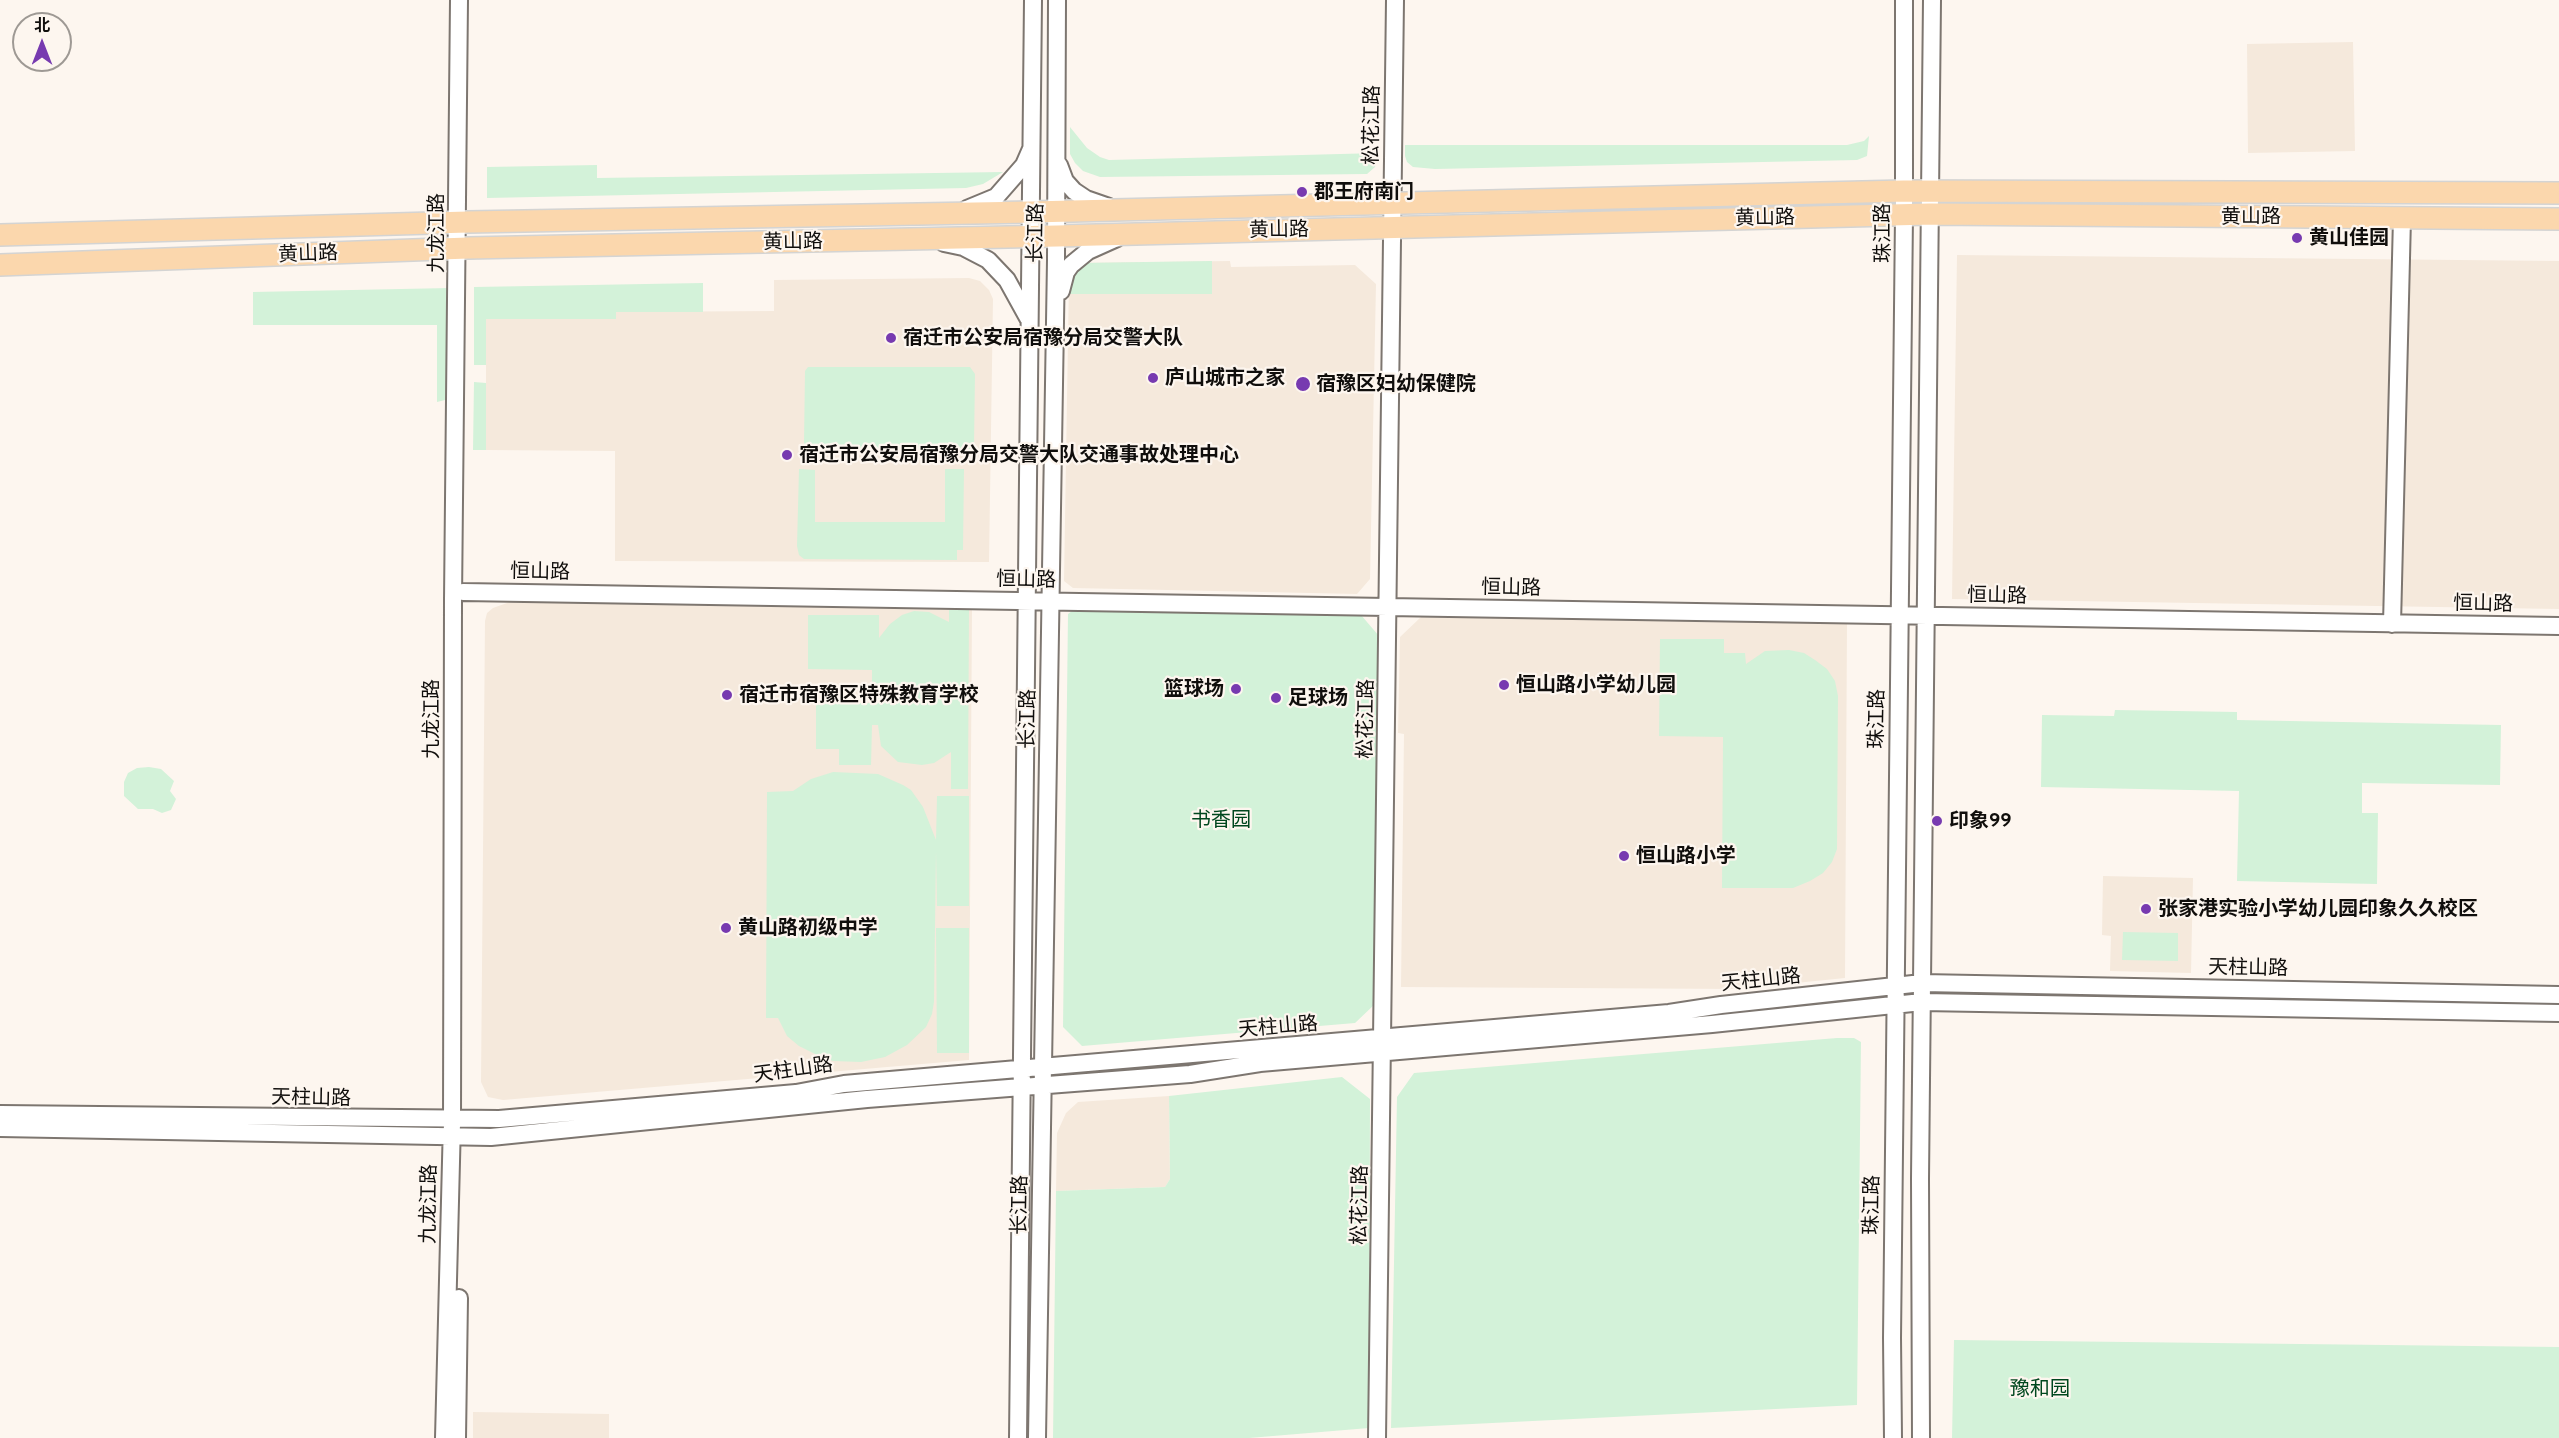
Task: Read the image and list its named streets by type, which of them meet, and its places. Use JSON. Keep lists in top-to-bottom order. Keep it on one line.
{"streets":{"main road":["黄山路"],"street":["松花江路","九龙江路","长江路","珠江路","恒山路","天柱山路"]},"crossings":[["松花江路","黄山路"],["松花江路","恒山路"],["松花江路","天柱山路"],["黄山路","九龙江路"],["黄山路","长江路"],["黄山路","珠江路"],["九龙江路","恒山路"],["九龙江路","天柱山路"],["长江路","恒山路"],["长江路","天柱山路"],["珠江路","恒山路"],["珠江路","天柱山路"]],"parks":["书香园","豫和园"],"places":["郡王府南门","黄山佳园","宿迁市公安局宿豫分局交警大队","庐山城市之家","宿豫区妇幼保健院","宿迁市公安局宿豫分局交警大队交通事故处理中心","恒山路小学幼儿园","篮球场","宿迁市宿豫区特殊教育学校","足球场","印象99","恒山路小学","张家港实验小学幼儿园印象久久校区","黄山路初级中学"],"north":"top"}
